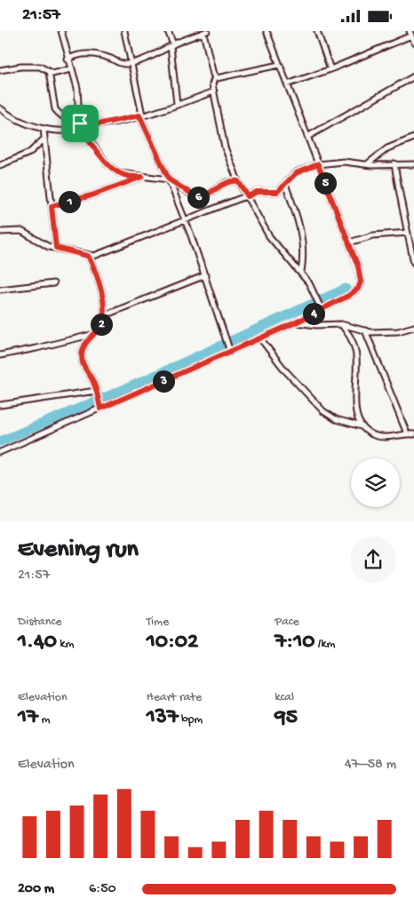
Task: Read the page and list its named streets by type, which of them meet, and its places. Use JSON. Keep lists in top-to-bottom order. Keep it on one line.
{"page":{"status":"21:57","pins":["5","6","1","4","2","3"],"heading":["Evening run","21:57"],"stats":[["Distance","1.40 km"],["Time","10:02"],["Pace","7:10 /km"],["Elevation","17 m"],["Heart rate","137 bpm"],["kcal","95"]],"chart":["Elevation","47–58 m"],"list":[{"name":"200 m","note":"6:50"}]}}
